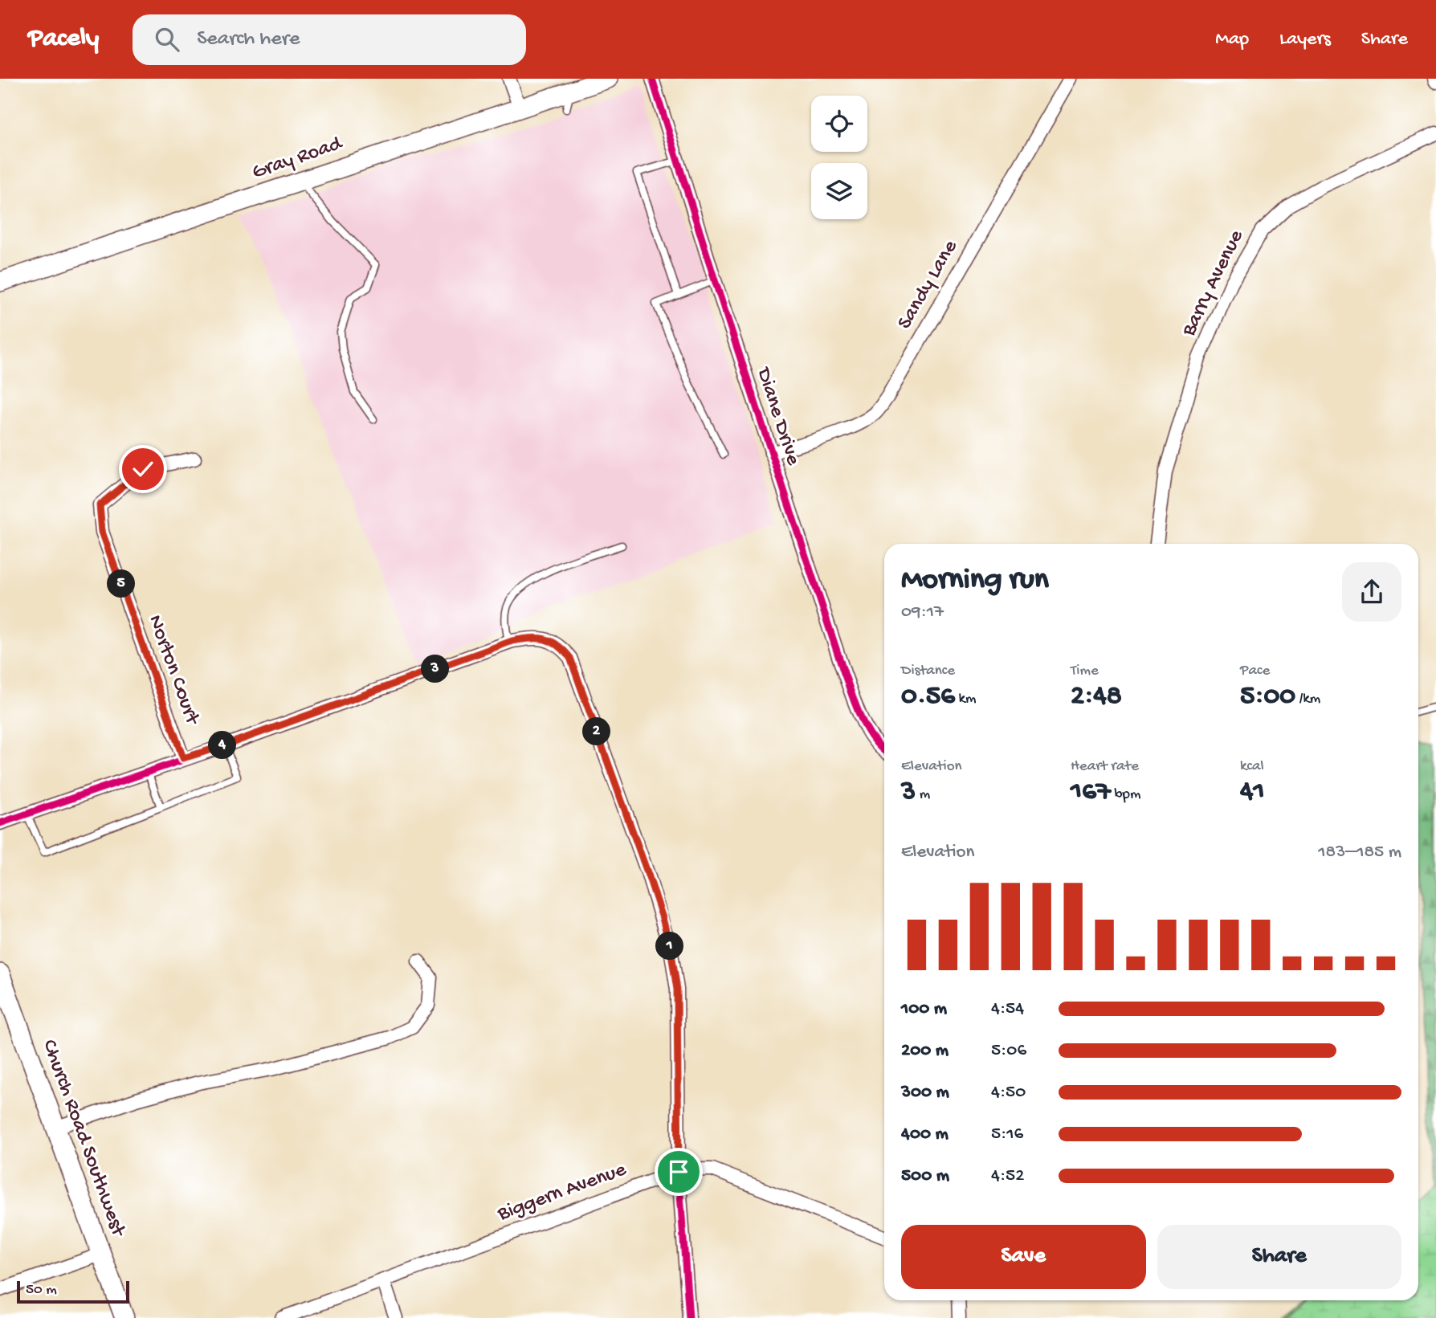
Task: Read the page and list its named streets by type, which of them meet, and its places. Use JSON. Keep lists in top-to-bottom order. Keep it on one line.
{"streets":{"street":["Gray Road","Barry Avenue","Sandy Lane","Diane Drive","Norton Court","Church Road Southwest","Biggern Avenue"]},"crossings":[["Sandy Lane","Diane Drive"]],"scale_bar":"50 m","page":{"header":"Pacely","search":"Search here","nav":["Map","Layers","Share"],"heading":["Morning run","09:17"],"pins":["5","3","2","4","1"],"stats":[["Distance","0.56 km"],["Time","2:48"],["Pace","5:00 /km"],["Elevation","3 m"],["Heart rate","167 bpm"],["kcal","41"]],"chart":["Elevation","183–185 m"],"list":[{"name":"100 m","note":"4:54"},{"name":"200 m","note":"5:06"},{"name":"300 m","note":"4:50"},{"name":"400 m","note":"5:16"},{"name":"500 m","note":"4:52"}],"buttons":["Save","Share"],"scale":"50 m"}}
